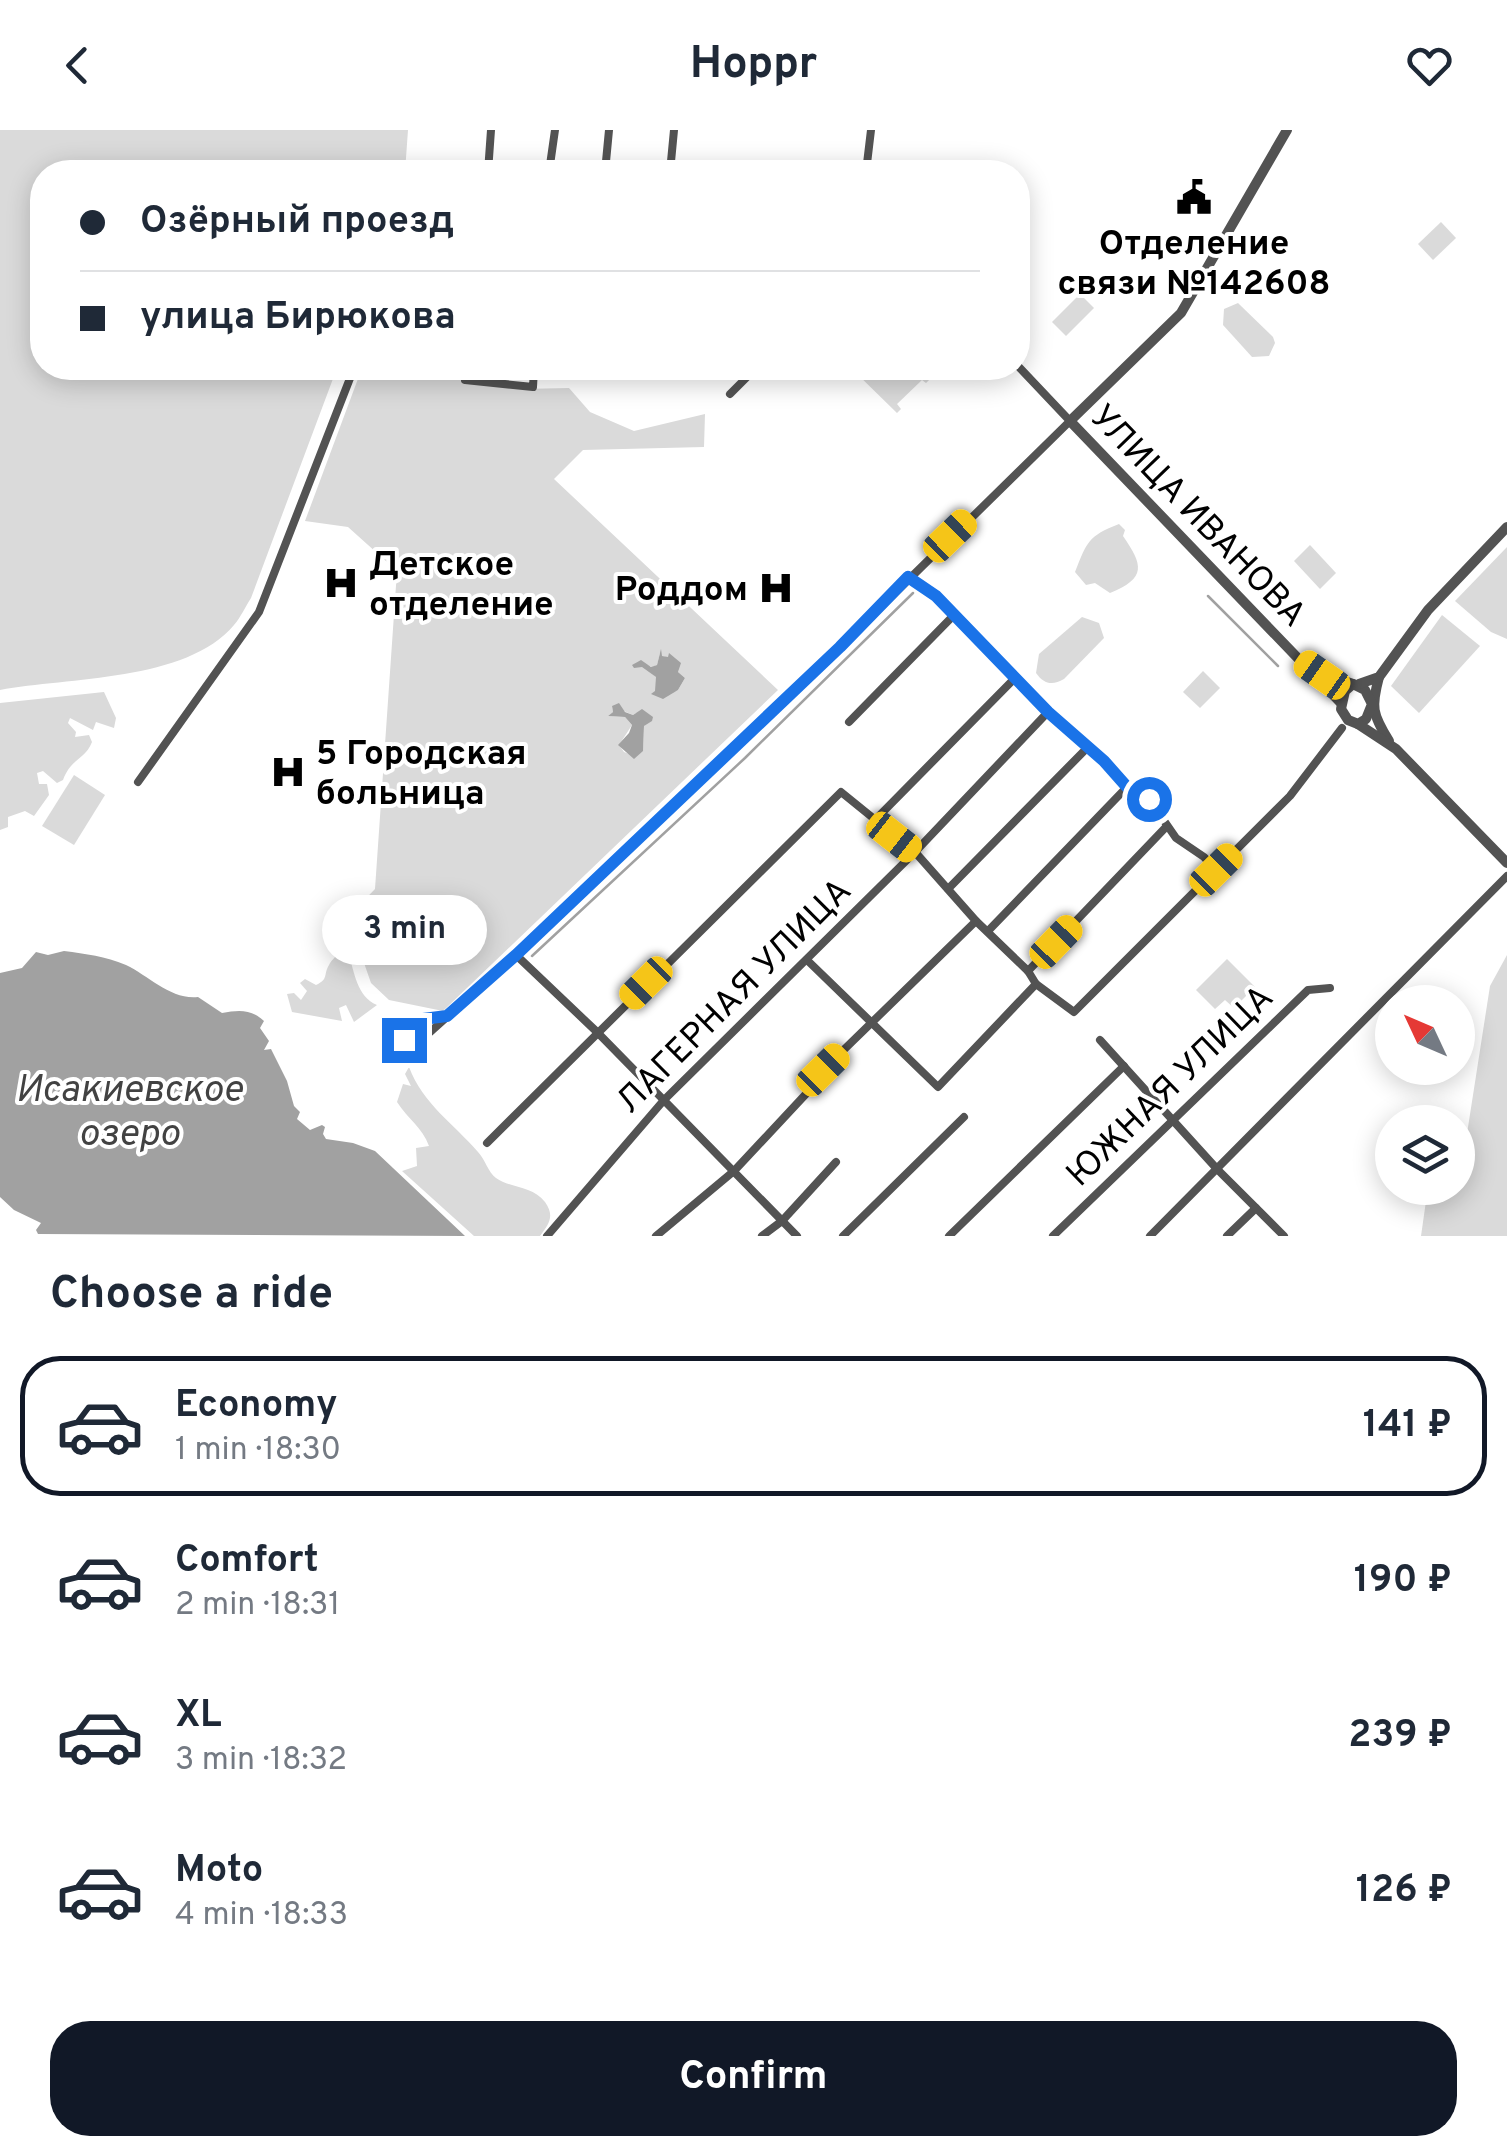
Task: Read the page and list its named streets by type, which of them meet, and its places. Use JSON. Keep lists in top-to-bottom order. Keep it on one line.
{"streets":{"street":["УЛИЦА ИВАНОВА","ЛАГЕРНАЯ УЛИЦА","ЮЖНАЯ УЛИЦА"]},"water":["Исакиевское озеро"],"places":{"public building":["Отделение связи №142608"],"hospital":["Детское отделение","Роддом","5 Городская больница"]},"north":"top left","page":{"header":"Hoppr","banner":["Озёрный проезд","улица Бирюкова"],"bubble":"3 min","heading":"Choose a ride","list":[{"name":"Economy","note":"1 min · 18:30","value":"141 ₽"},{"name":"Comfort","note":"2 min · 18:31","value":"190 ₽"},{"name":"XL","note":"3 min · 18:32","value":"239 ₽"},{"name":"Moto","note":"4 min · 18:33","value":"126 ₽"}],"buttons":"Confirm"}}
